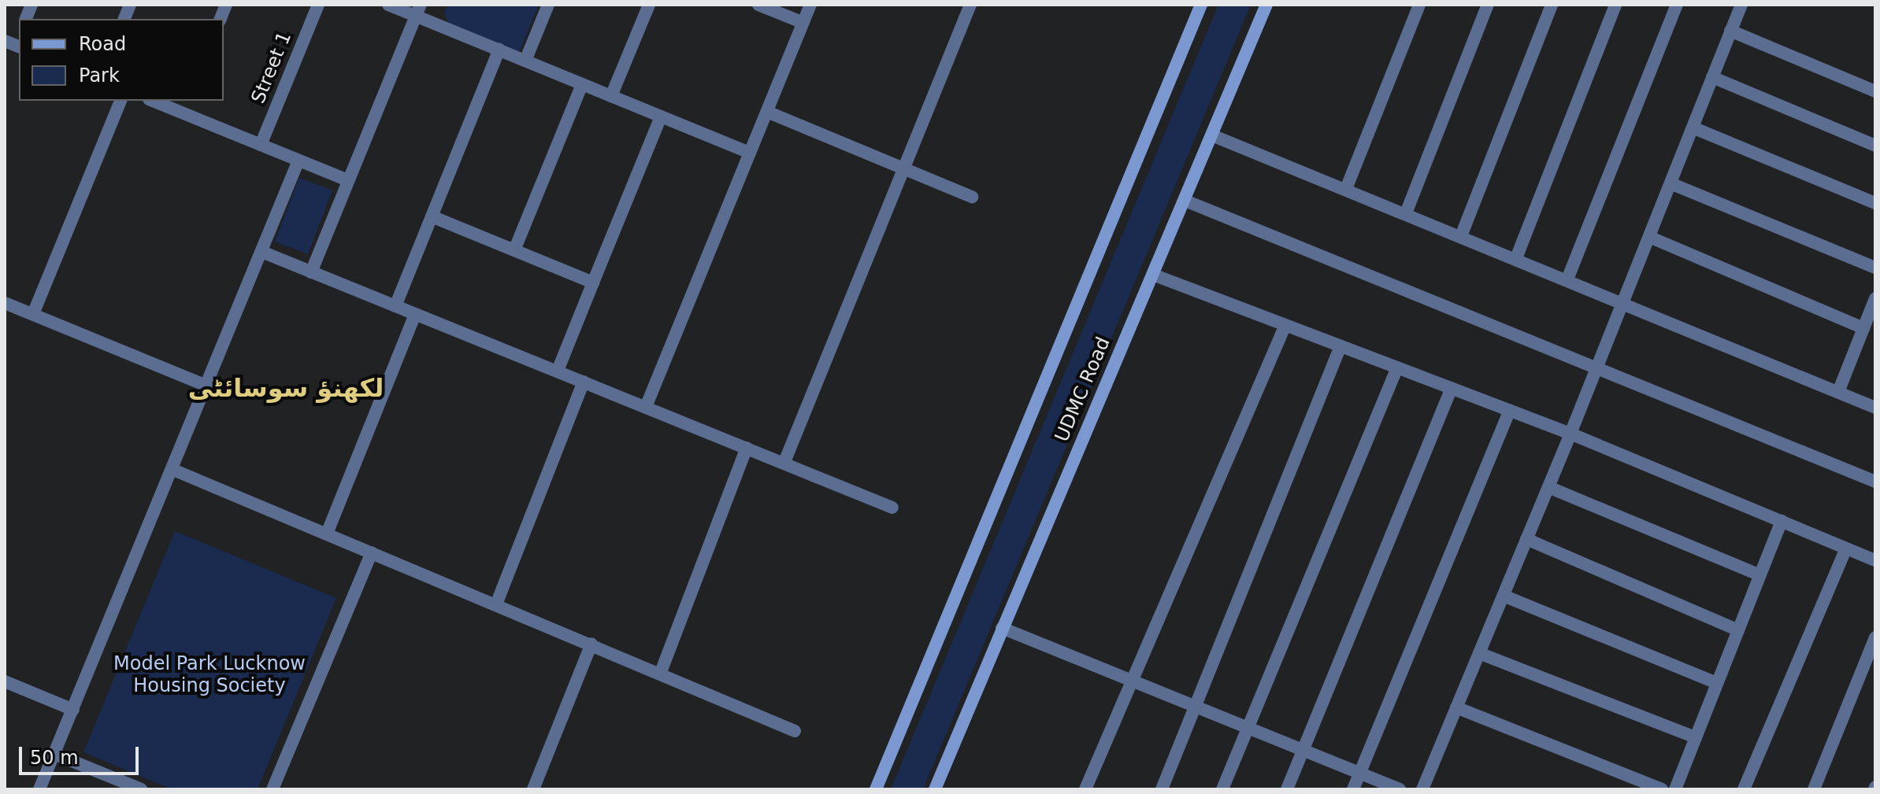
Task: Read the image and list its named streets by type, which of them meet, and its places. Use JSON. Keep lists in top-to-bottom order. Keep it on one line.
{"streets":{"main road":["UDMC Road"],"street":["Street 1"]},"districts":["لکھنؤ سوسائٹی"],"parks":["Model Park Lucknow Housing Society"],"legend":["Road","Park"],"scale_bar":"50 m"}
